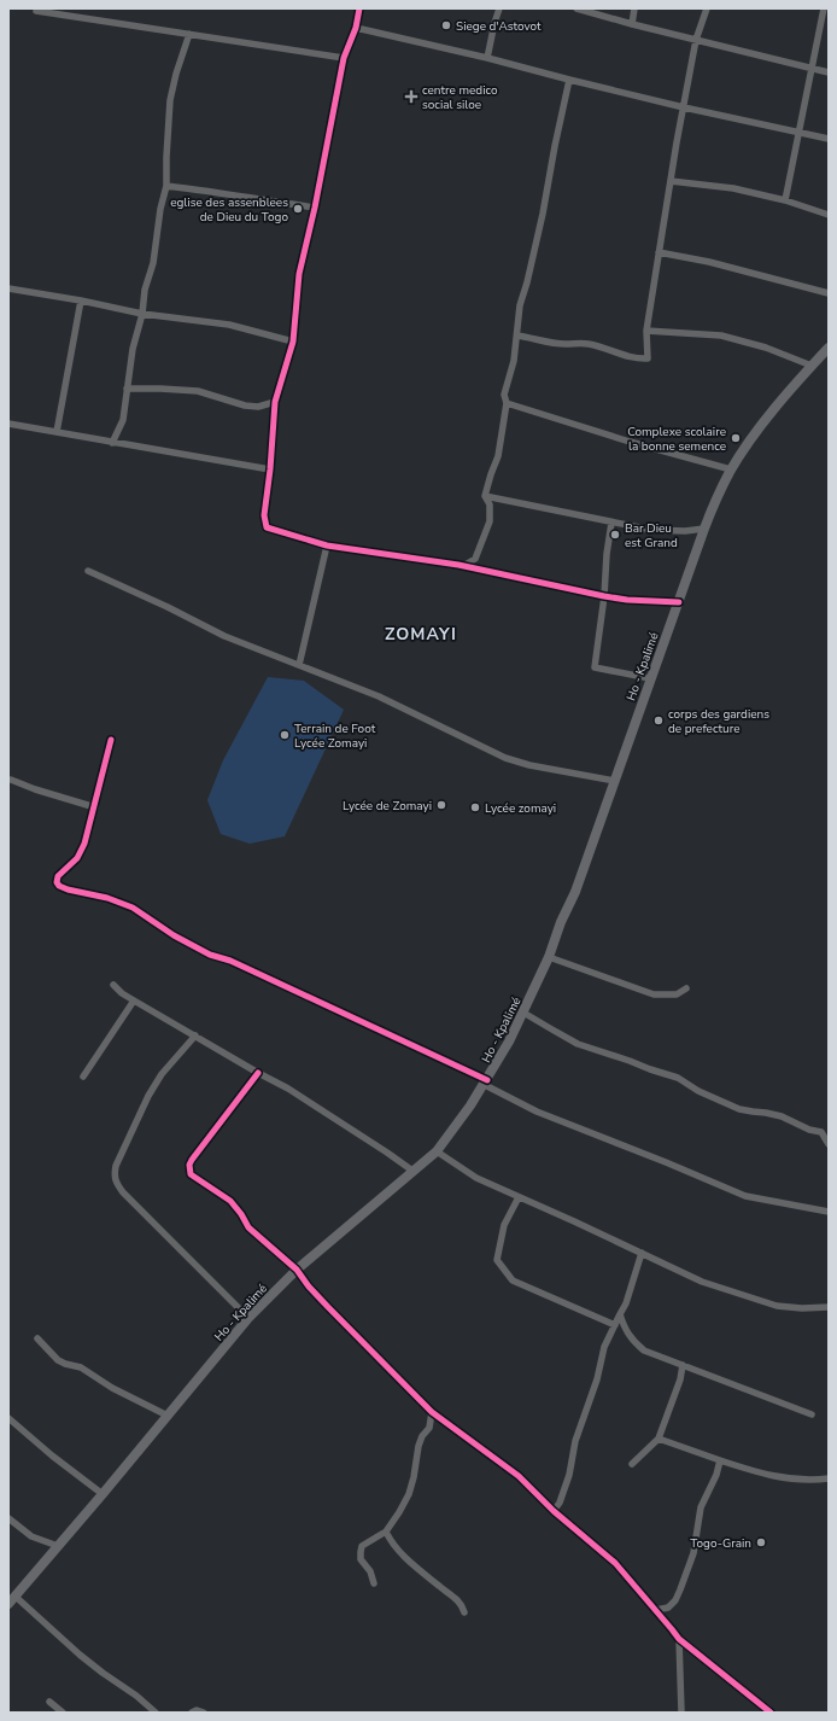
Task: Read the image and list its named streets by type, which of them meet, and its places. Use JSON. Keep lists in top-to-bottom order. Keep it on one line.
{"streets":{"main road":["Ho - Kpalimé"]},"districts":["ZOMAYI"],"places":{"other":["Siege d'Astovot","eglise des assenblees de Dieu du Togo","Complexe scolaire la bonne semence","Bar Dieu est Grand","corps des gardiens de prefecture","Terrain de Foot Lycée Zomayi","Lycée de Zomayi","Lycée zomayi","Togo-Grain"],"health":["centre medico social siloe"]}}
